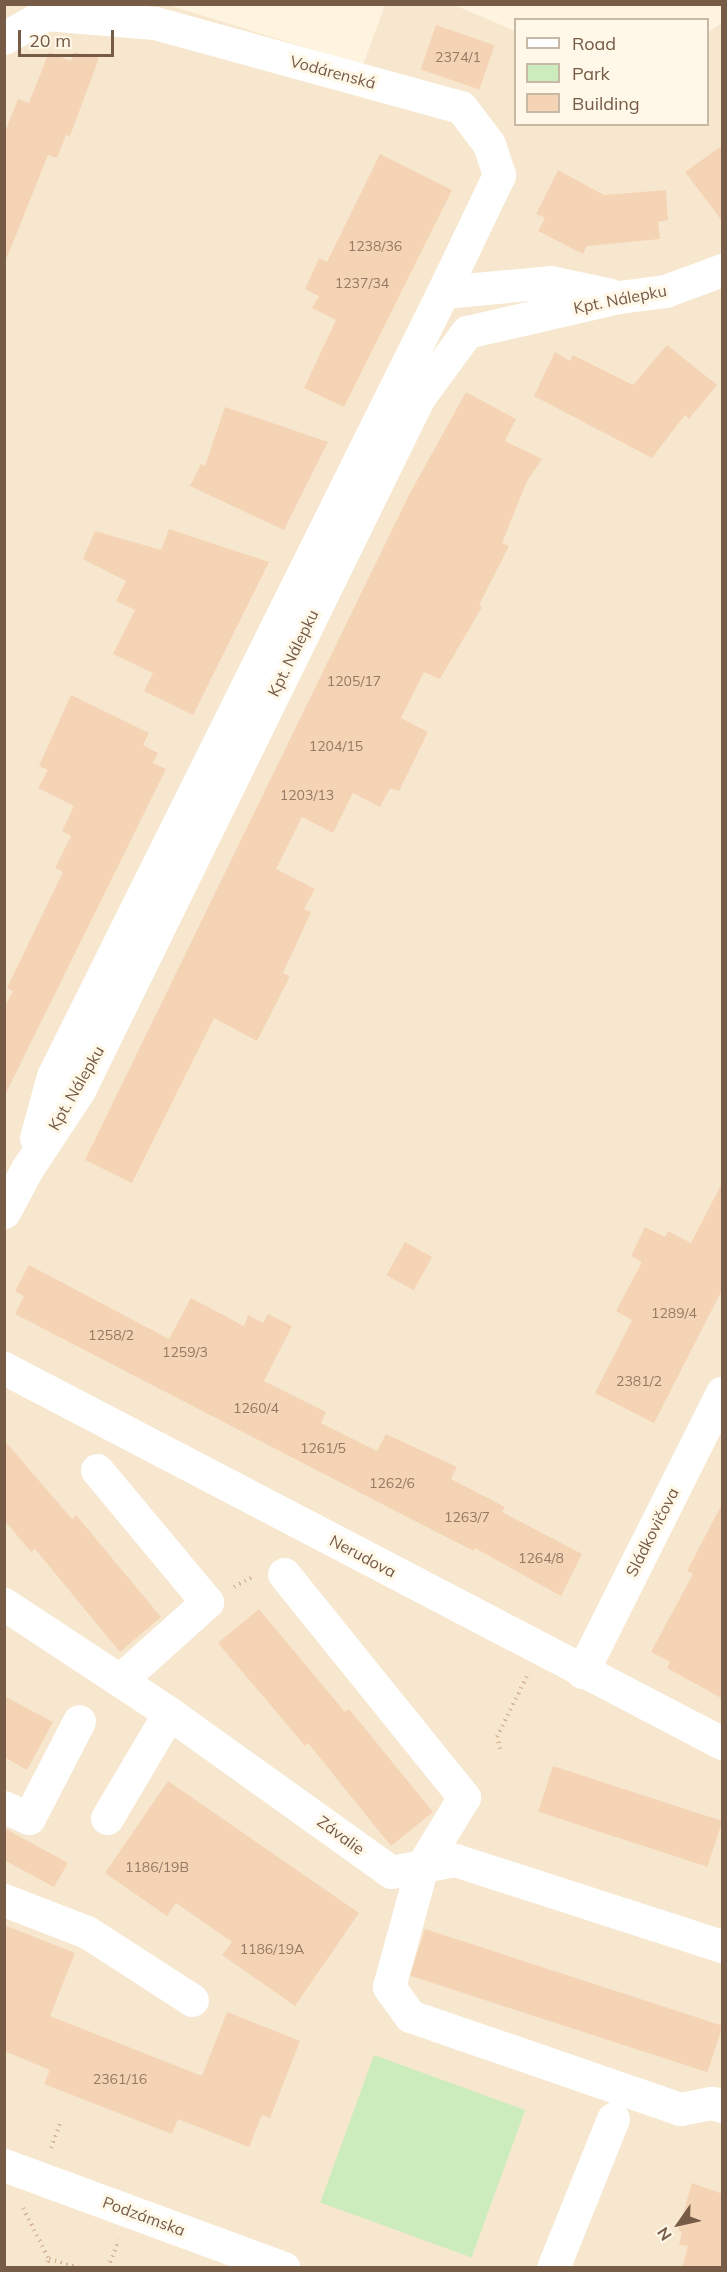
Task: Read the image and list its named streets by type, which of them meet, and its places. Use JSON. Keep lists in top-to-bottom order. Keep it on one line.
{"streets":{"street":["Vodárenská","Kpt. Nálepku","Sládkovičova","Nerudova","Závalie","Podzámska"]},"crossings":[["Vodárenská","Kpt. Nálepku"],["Sládkovičova","Nerudova"]],"house_numbers":["2374/1","1238/36","1237/34","1205/17","1204/15","1203/13","1289/4","1258/2","1259/3","2381/2","1260/4","1261/5","1262/6","1263/7","1264/8","1186/19B","1186/19A","2361/16"],"legend":["Road","Park","Building"],"scale_bar":"20 m","north":"bottom left"}
